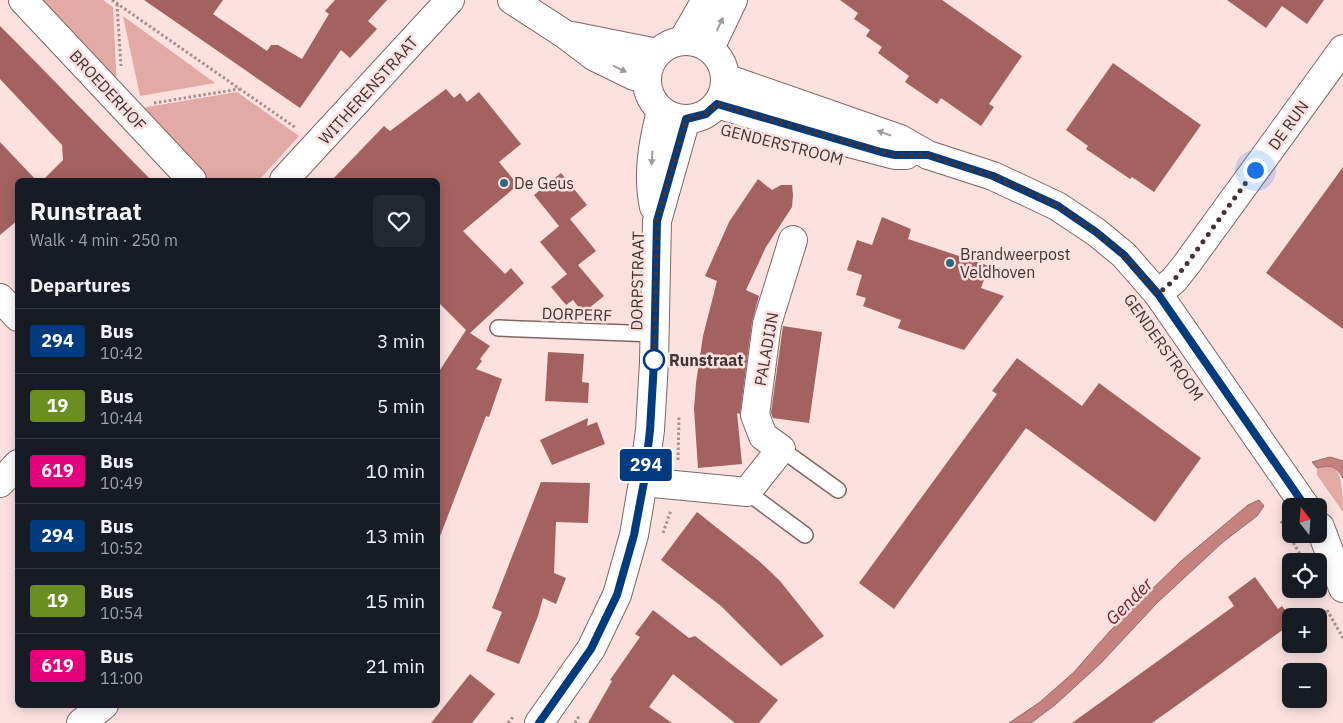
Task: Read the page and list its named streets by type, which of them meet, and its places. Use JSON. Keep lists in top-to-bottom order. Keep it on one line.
{"streets":{"street":["BROEDERHOF","WITHERENSTRAAT","DE RUN","GENDERSTROOM","DORPSTRAAT","PALADIJN"],"lane":["DORPERF"]},"crossings":[["DE RUN","GENDERSTROOM"],["GENDERSTROOM","DORPSTRAAT"],["DORPSTRAAT","DORPERF"]],"water":["Gender"],"places":["De Geus","Brandweerpost Veldhoven","Runstraat"],"lines":["bus line 294"],"north":"top","page":{"on_map":"294","heading":[["Runstraat","Walk · 4 min · 250 m"],"Departures"],"list":[{"mark":"294","name":"Bus","note":"10:42","value":"3 min"},{"mark":"19","name":"Bus","note":"10:44","value":"5 min"},{"mark":"619","name":"Bus","note":"10:49","value":"10 min"},{"mark":"294","name":"Bus","note":"10:52","value":"13 min"},{"mark":"19","name":"Bus","note":"10:54","value":"15 min"},{"mark":"619","name":"Bus","note":"11:00","value":"21 min"}],"map_buttons":["+","−"]}}
